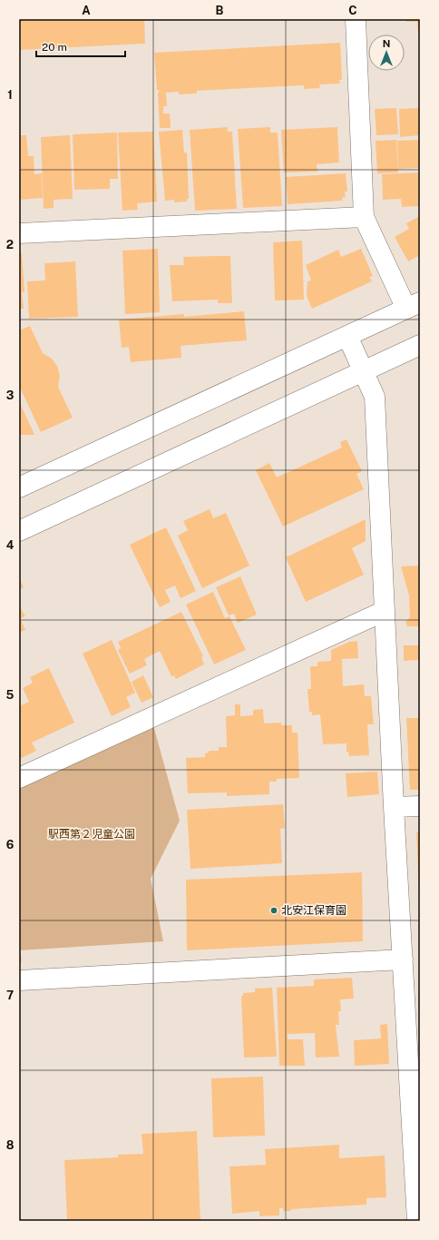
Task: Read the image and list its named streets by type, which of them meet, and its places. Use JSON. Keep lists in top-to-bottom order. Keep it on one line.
{"parks":["駅西第２児童公園"],"places":["北安江保育園"],"scale_bar":"20 m","north":"top","grid":{"columns":["A","B","C"],"rows":["1","2","3","4","5","6","7","8"]}}
